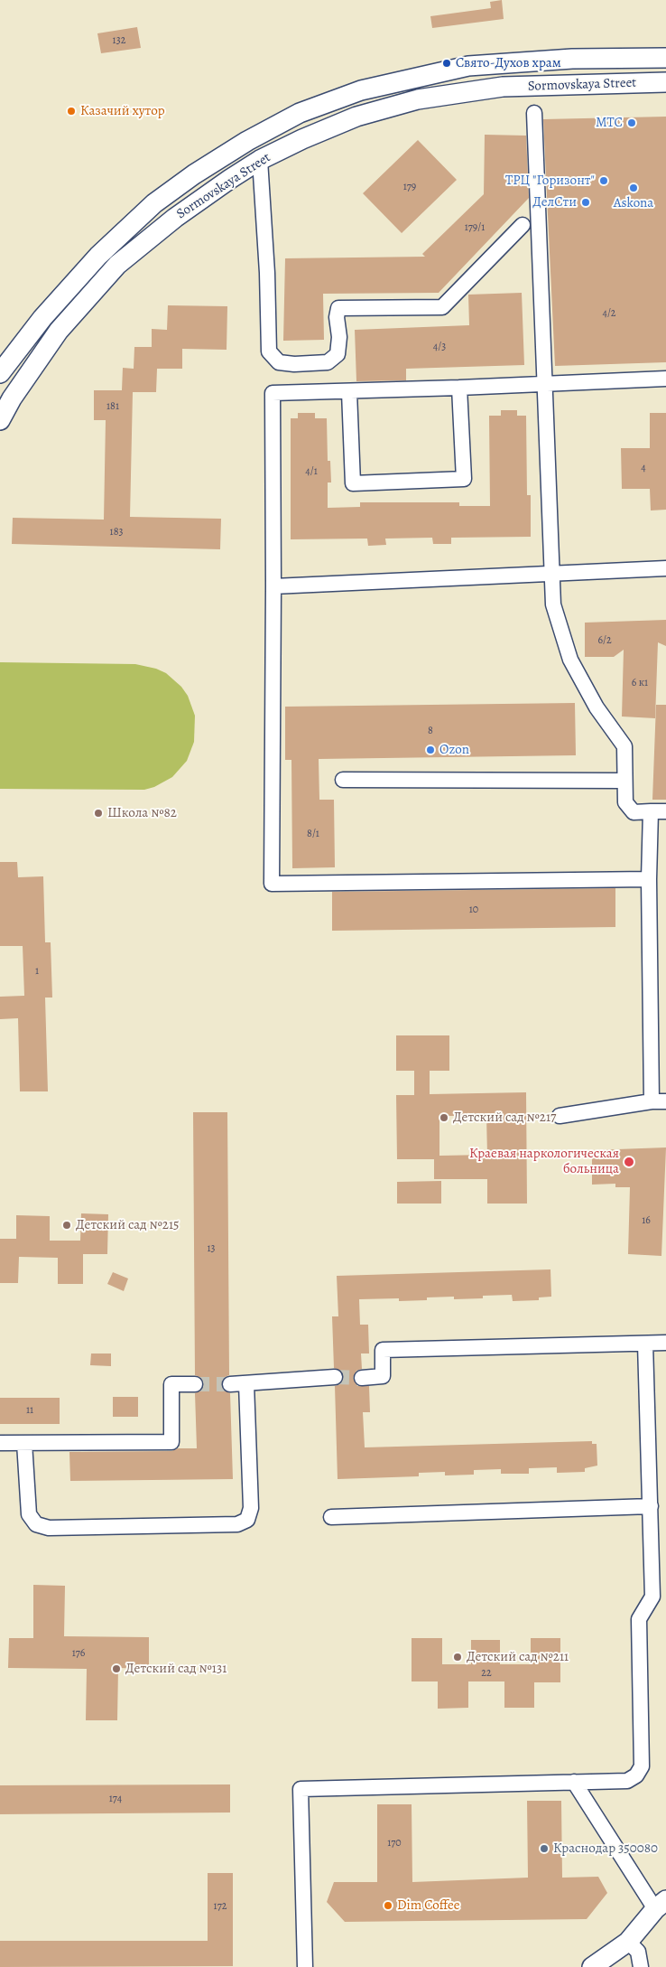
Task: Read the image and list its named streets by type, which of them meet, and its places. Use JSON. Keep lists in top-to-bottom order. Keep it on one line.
{"streets":{"main road":["Sormovskaya Street"]},"places":["Свято-Духов храм","Казачий хутор","МТС","ТРЦ \"Горизонт\"","Askona","ДелСти","Ozon","Школа №82","Детский сад №217","Краевая наркологическая больница","Детский сад №215","Детский сад №211","Детский сад №131","Краснодар 350080","Dim Coffee"],"house_numbers":["132","179","179/1","4/2","4/3","181","4","4/1","183","6/2","6 к1","8","8/1","10","1","16","13","11","176","22","174","170","172"]}
